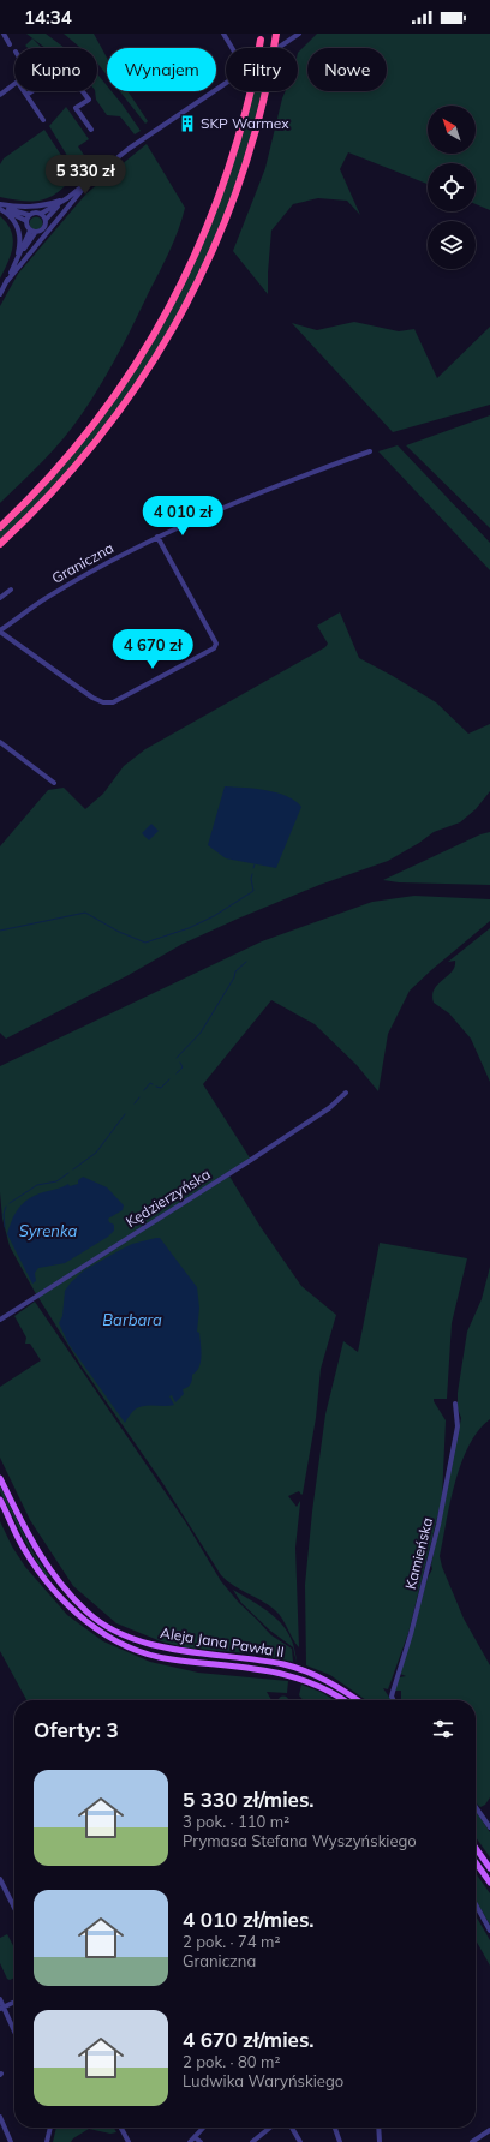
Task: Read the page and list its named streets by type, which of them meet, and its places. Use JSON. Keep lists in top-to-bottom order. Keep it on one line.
{"streets":{"main road":["Aleja Jana Pawła II"],"street":["Graniczna","Kędzierzyńska","Kamieńska"]},"water":["Syrenka","Barbara"],"places":{"building":["SKP Warmex"]},"north":"top left","page":{"status":"14:34","chip":["Kupno","Wynajem","Filtry","Nowe"],"price":["5 330 zł","4 010 zł","4 670 zł"],"heading":"Oferty: 3","list":[{"name":"5 330 zł/mies.","note":"3 pok. · 110 m² · Prymasa Stefana Wyszyńskiego"},{"name":"4 010 zł/mies.","note":"2 pok. · 74 m² · Graniczna"},{"name":"4 670 zł/mies.","note":"2 pok. · 80 m² · Ludwika Waryńskiego"}]}}
